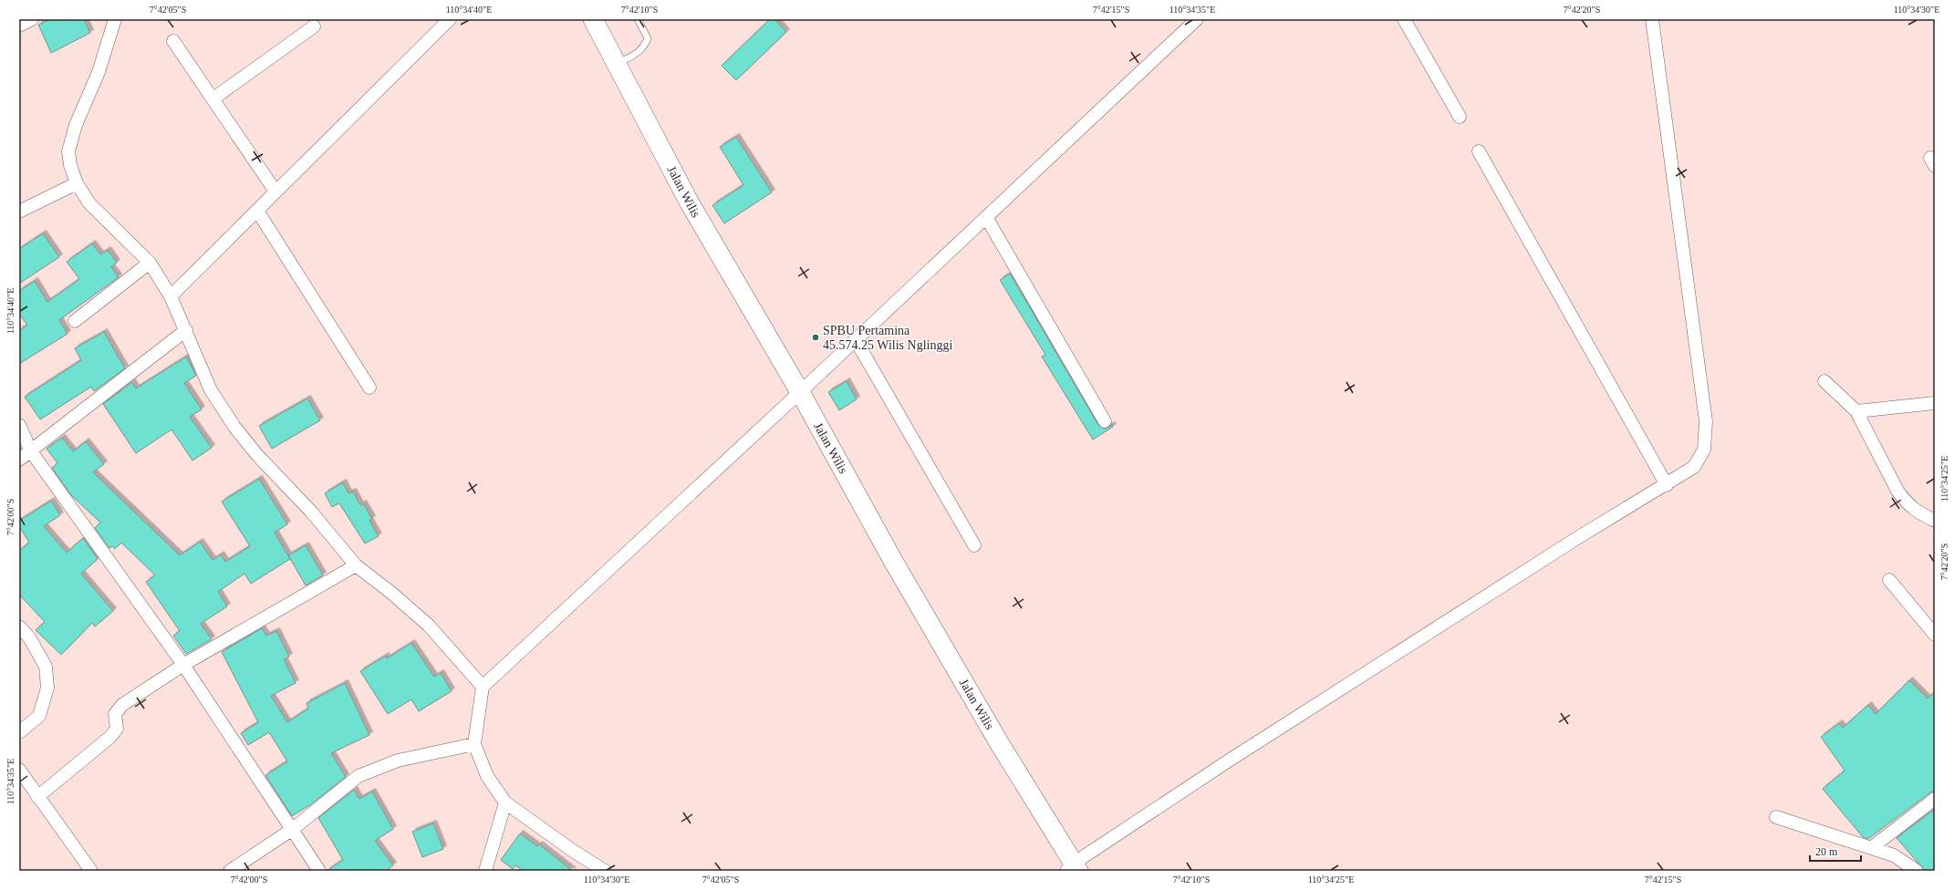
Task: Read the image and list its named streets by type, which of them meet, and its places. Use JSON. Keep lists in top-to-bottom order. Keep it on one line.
{"streets":{"main road":["Jalan Wilis"]},"places":["SPBU Pertamina 45.574.25 Wilis Nglinggi"],"scale_bar":"20 m","coordinates":["7°42'05\"S","110°34'40\"E","7°42'10\"S","7°42'15\"S","110°34'35\"E","7°42'20\"S","110°34'30\"E","110°34'25\"E","7°42'00\"S"]}
